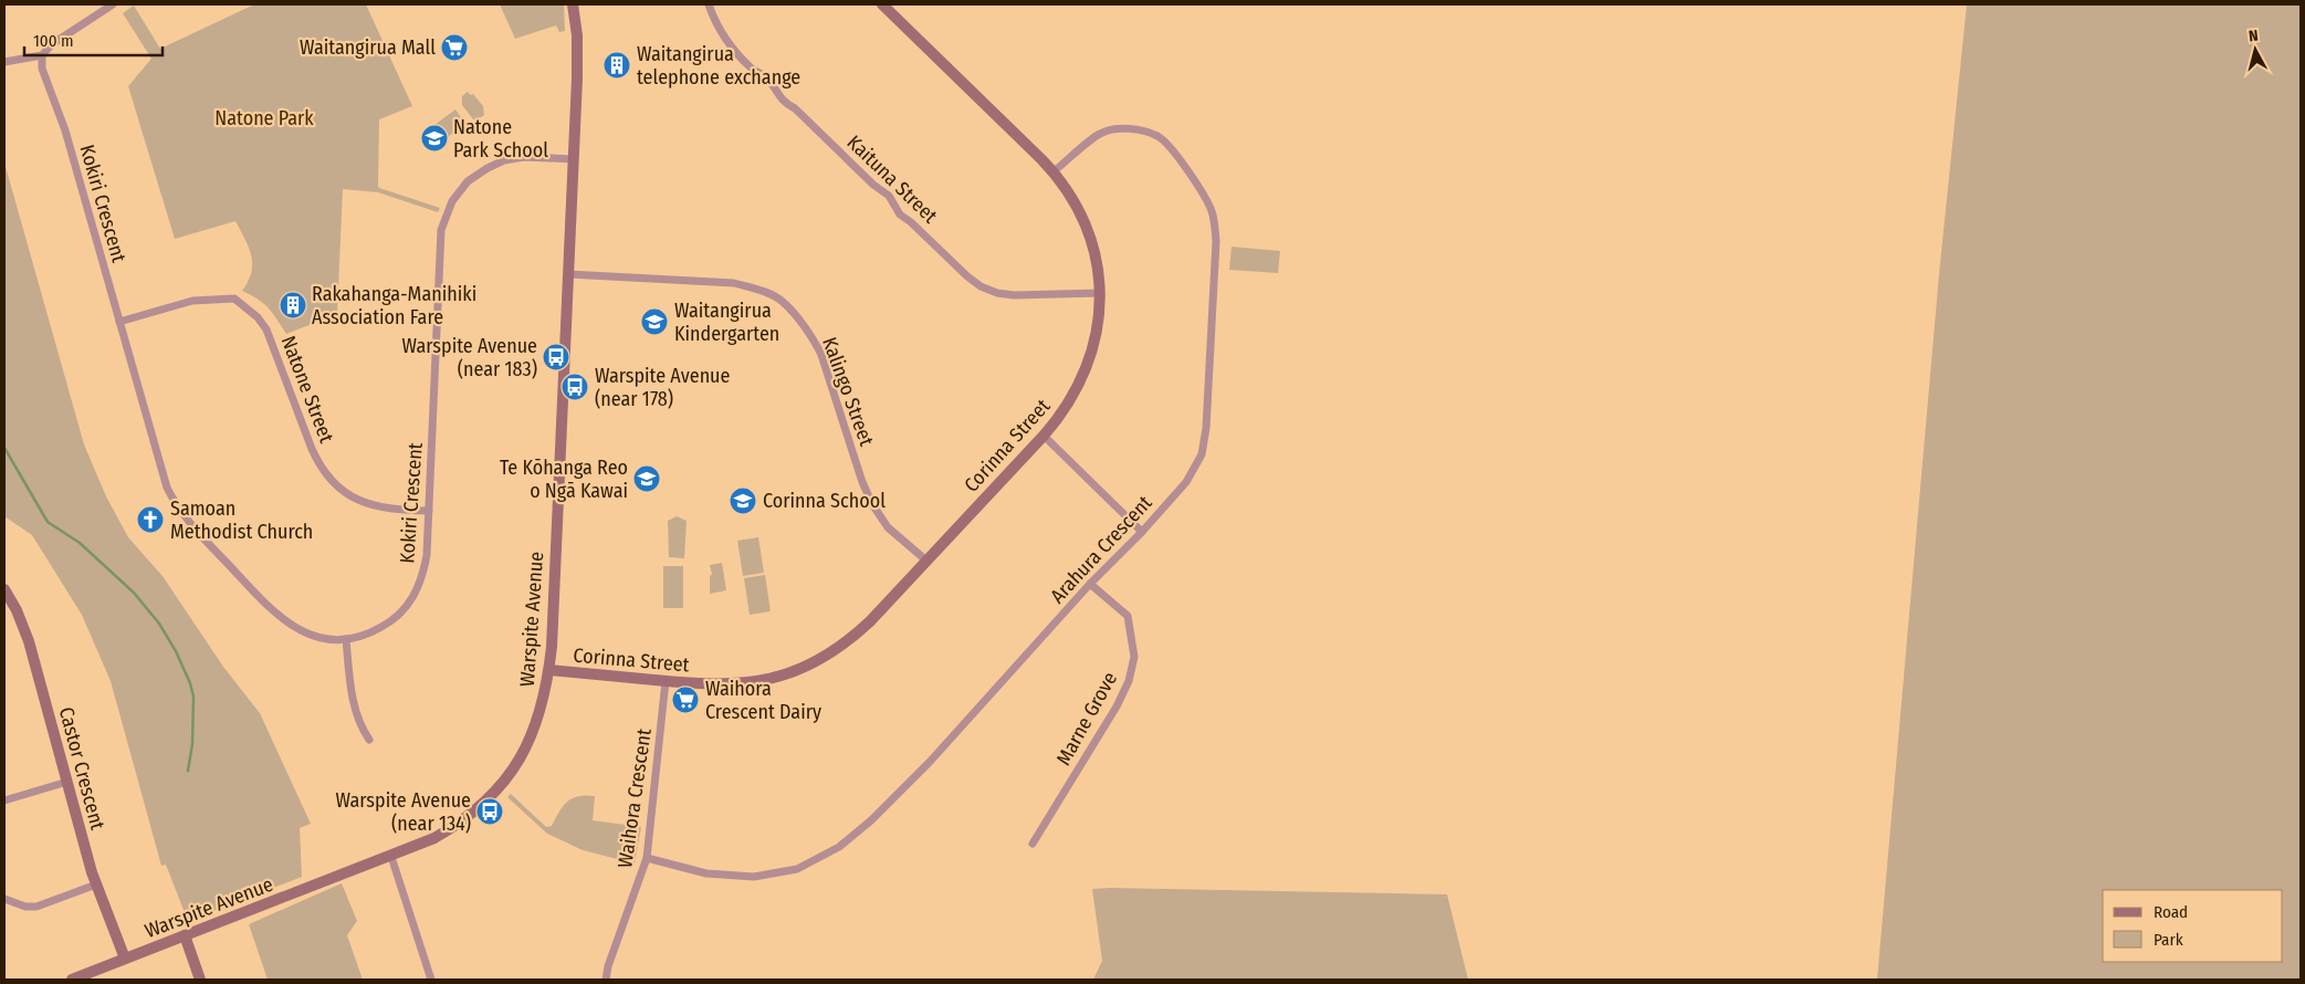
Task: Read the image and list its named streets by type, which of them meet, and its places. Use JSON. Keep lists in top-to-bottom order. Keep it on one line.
{"streets":{"street":["Kaituna Street","Kokiri Crescent","Natone Street","Kalingo Street","Corinna Street","Arahura Crescent","Warspite Avenue","Marne Grove","Castor Crescent","Waihora Crescent"]},"crossings":[["Kaituna Street","Corinna Street"],["Kokiri Crescent","Natone Street"],["Kokiri Crescent","Warspite Avenue"],["Kalingo Street","Corinna Street"],["Kalingo Street","Warspite Avenue"],["Corinna Street","Arahura Crescent"],["Corinna Street","Warspite Avenue"],["Corinna Street","Waihora Crescent"],["Arahura Crescent","Marne Grove"],["Arahura Crescent","Waihora Crescent"],["Warspite Avenue","Castor Crescent"]],"parks":["Natone Park"],"places":{"supermarket":["Waitangirua Mall","Waihora Crescent Dairy"],"building":["Waitangirua telephone exchange","Rakahanga-Manihiki Association Fare"],"school or university":["Natone Park School","Waitangirua Kindergarten","Te Kōhanga Reo o Ngā Kawai","Corinna School"],"bus stop":["Warspite Avenue (near 183)","Warspite Avenue (near 178)","Warspite Avenue (near 134)"],"church":["Samoan Methodist Church"]},"legend":["Road","Park"],"scale_bar":"100 m","north":"top"}
